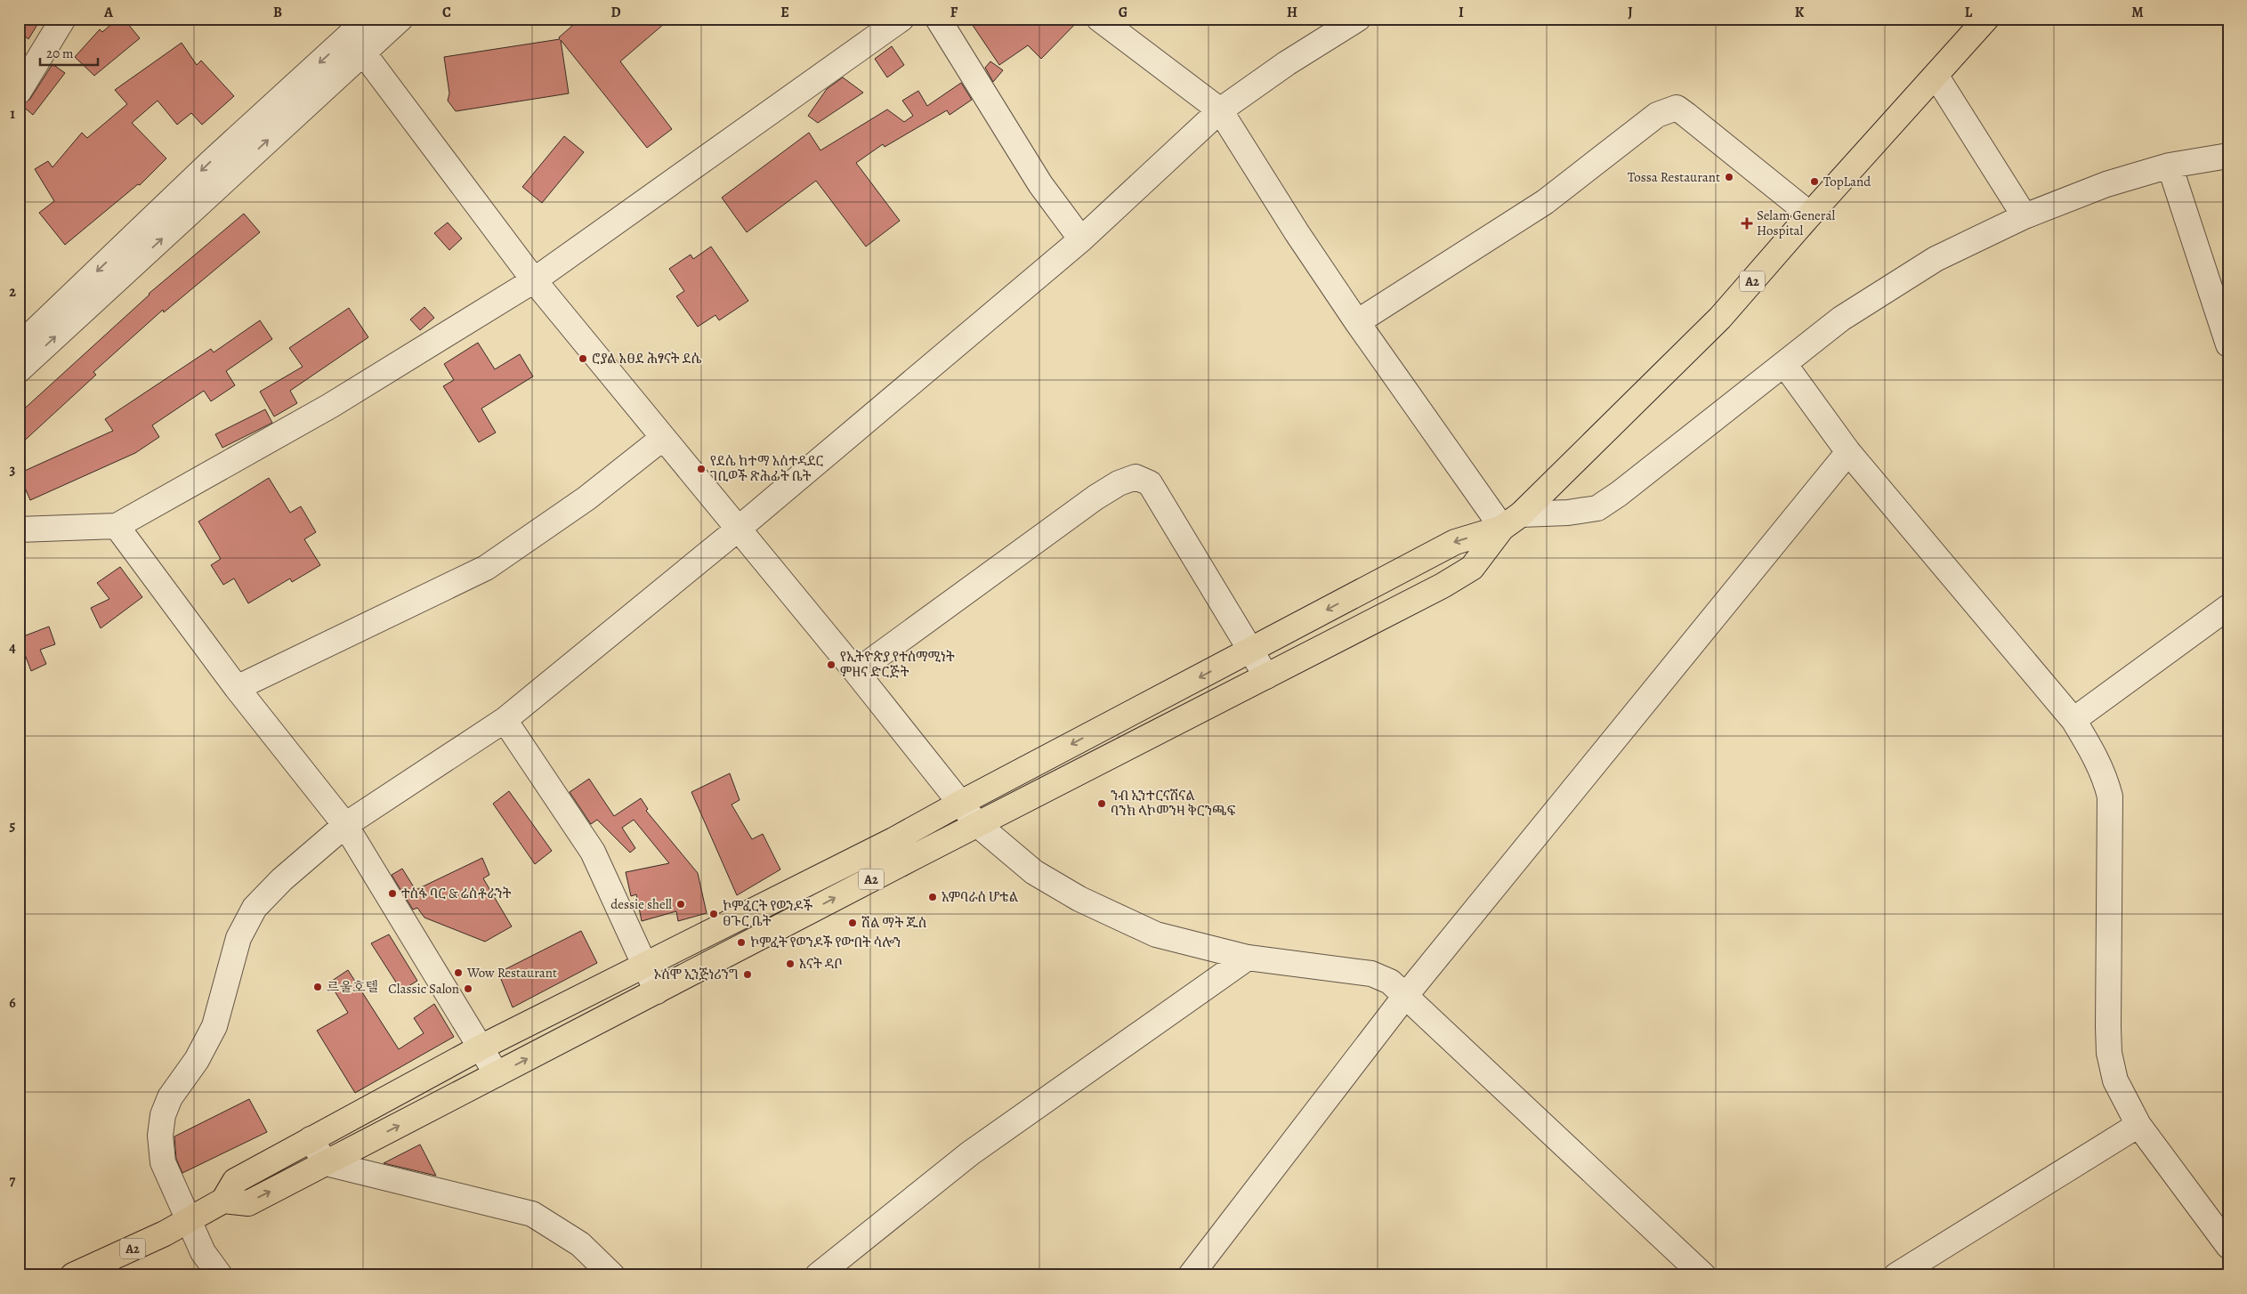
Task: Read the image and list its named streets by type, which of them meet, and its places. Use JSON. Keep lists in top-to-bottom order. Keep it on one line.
{"streets":{"highway":["A2"]},"places":{"other":["Tossa Restaurant","TopLand","ሮያል አፀደ ሕፃናት ደሴ","የደሴ ከተማ አስተዳደር ገቢወች ጽሕፊት ቤት","የኢትዮጵያ የተስማሚነት ምዘና ድርጅት","ንብ ኢንተርናሽናል ባንክ ላኮመንዛ ቅርንጫፍ","ተስፋ ባር & ሬስቶራንት","አምባራስ ሆቴል","dessie shell","ኮምፈርት የወንዶች ፀጉር ቤት","ሽል ማት ጁስ","ኮምፈት የወንዶች የውበት ሳሎን","እናት ዳቦ","Wow Restaurant","ኦስሞ ኢንጅነሪንግ","르울호텔","Classic Salon"],"health":["Selam General Hospital"]},"scale_bar":"20 m","grid":{"columns":["A","B","C","D","E","F","G","H","I","J","K","L","M"],"rows":["1","2","3","4","5","6","7"]}}
